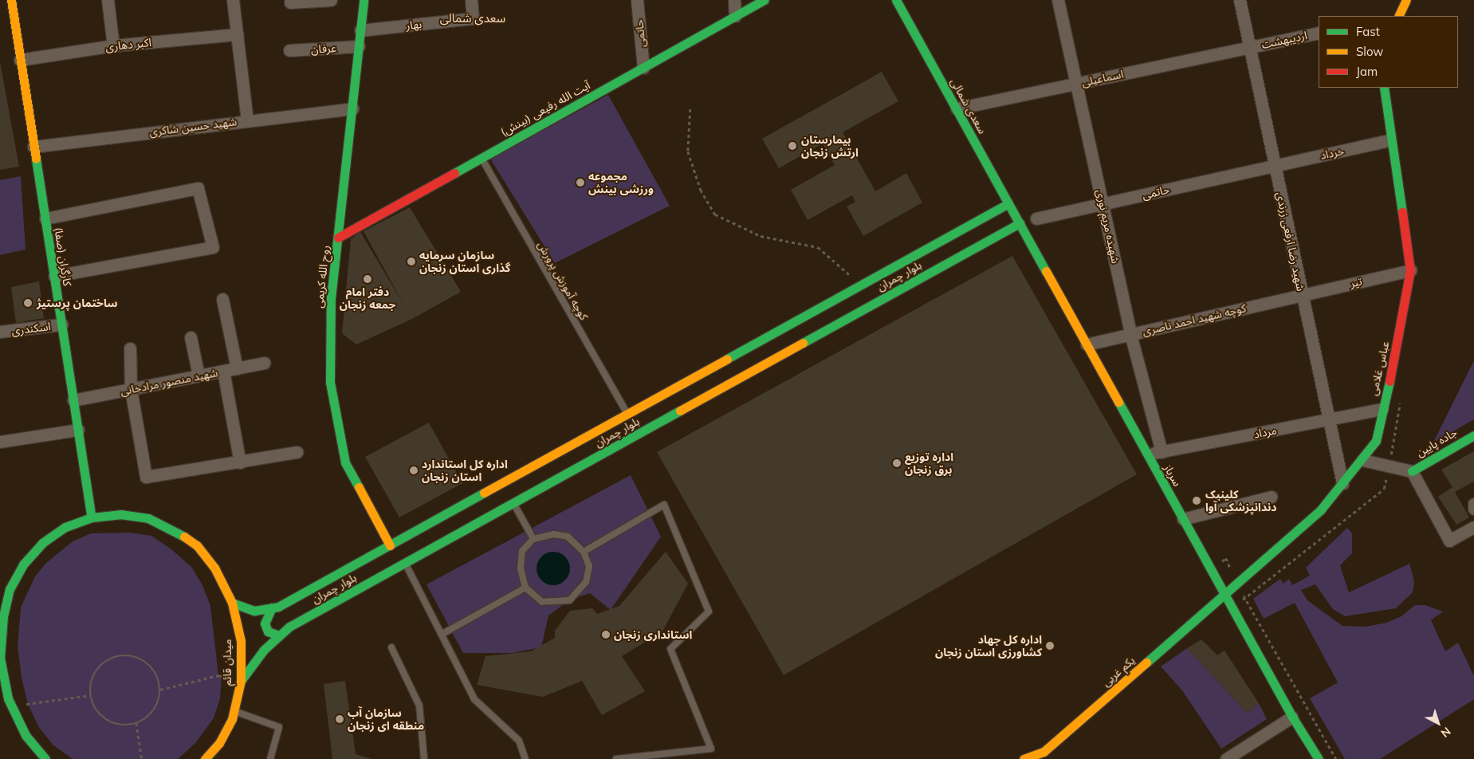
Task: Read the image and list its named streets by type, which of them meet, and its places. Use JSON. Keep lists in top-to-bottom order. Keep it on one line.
{"streets":{"main road":["سعدی شمالی","آیت الله رفیعی (بینش)","کارگران (صفا)","بلوار چمران","روح الله کریمی","عباس غلامی","جاده پایین","سرباز","میدان قائم","یکم غربی"],"street":["بهار","حاتمی","اردیبهشت","اکبر دهاری","عرفان","اسماعیلی","شهید حسین شاکری","خرداد","شهیده مریم نوری","شهید رضا ارفعی زرندی","تیر","کوچه شهید احمد ناصری","اسکندری","شهید منصور مرادخانی","مرداد"],"lane":["کوچه آموزش پرورش"]},"crossings":[["بهار","روح الله کریمی"],["حاتمی","آیت الله رفیعی (بینش)"],["حاتمی","خرداد"],["حاتمی","شهیده مریم نوری"],["حاتمی","شهید رضا ارفعی زرندی"],["اردیبهشت","اسماعیلی"],["اردیبهشت","شهید رضا ارفعی زرندی"],["اکبر دهاری","کارگران (صفا)"],["عرفان","روح الله کریمی"],["اسماعیلی","سعدی شمالی"],["اسماعیلی","شهیده مریم نوری"],["اسماعیلی","شهید رضا ارفعی زرندی"],["سعدی شمالی","بلوار چمران"],["سعدی شمالی","سرباز"],["آیت الله رفیعی (بینش)","روح الله کریمی"],["آیت الله رفیعی (بینش)","کوچه آموزش پرورش"],["شهید حسین شاکری","کارگران (صفا)"],["شهید حسین شاکری","روح الله کریمی"],["خرداد","شهید رضا ارفعی زرندی"],["خرداد","عباس غلامی"],["شهیده مریم نوری","کوچه شهید احمد ناصری"],["شهیده مریم نوری","مرداد"],["شهید رضا ارفعی زرندی","تیر"],["شهید رضا ارفعی زرندی","کوچه شهید احمد ناصری"],["شهید رضا ارفعی زرندی","عباس غلامی"],["شهید رضا ارفعی زرندی","مرداد"],["کارگران (صفا)","اسکندری"],["کارگران (صفا)","شهید منصور مرادخانی"],["کارگران (صفا)","میدان قائم"],["بلوار چمران","روح الله کریمی"],["بلوار چمران","کوچه آموزش پرورش"],["بلوار چمران","سرباز"],["بلوار چمران","میدان قائم"],["تیر","کوچه شهید احمد ناصری"],["تیر","عباس غلامی"],["کوچه شهید احمد ناصری","سرباز"],["عباس غلامی","مرداد"],["عباس غلامی","سرباز"],["عباس غلامی","یکم غربی"],["مرداد","سرباز"],["سرباز","یکم غربی"]],"districts":["سعدی شمالی"],"places":["بیمارستان ارتش زنجان","مجموعه ورزشی بینش","سازمان سرمایه گذاری استان زنجان","دفتر امام جمعه زنجان","ساختمان پرستیژ","اداره توزیع برق زنجان","اداره کل استاندارد استان زنجان","کلینیک دندانپزشکی آوا","استانداری زنجان","اداره کل جهاد کشاورزی استان زنجان","سازمان آب منطقه ای زنجان"],"legend":["Fast","Slow","Jam"],"north":"bottom right"}
